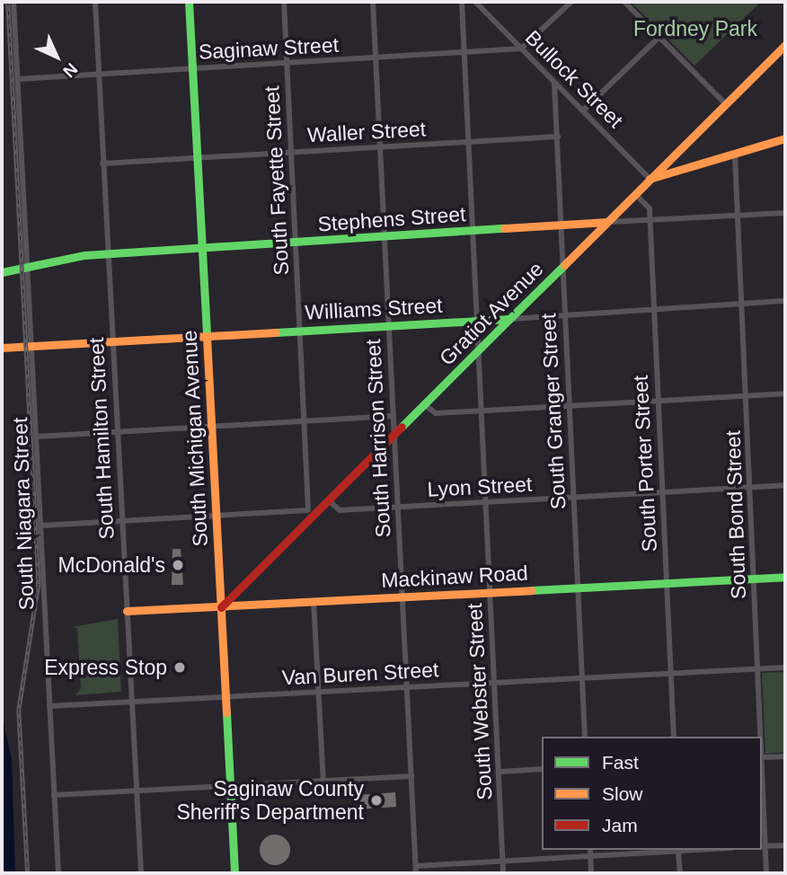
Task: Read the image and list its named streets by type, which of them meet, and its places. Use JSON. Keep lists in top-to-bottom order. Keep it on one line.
{"streets":{"main road":["Stephens Street","Williams Street","Gratiot Avenue","South Michigan Avenue","Mackinaw Road"],"street":["Saginaw Street","Bullock Street","Waller Street","South Fayette Street","South Granger Street","South Hamilton Street","South Harrison Street","South Porter Street","Lyon Street","South Niagara Street","South Bond Street","Van Buren Street","South Webster Street"]},"crossings":[["Saginaw Street","Bullock Street"],["Saginaw Street","South Fayette Street"],["Saginaw Street","South Hamilton Street"],["Saginaw Street","South Michigan Avenue"],["Saginaw Street","South Harrison Street"],["Saginaw Street","South Niagara Street"],["Saginaw Street","South Webster Street"],["Bullock Street","Gratiot Avenue"],["Bullock Street","South Granger Street"],["Waller Street","South Fayette Street"],["Waller Street","South Granger Street"],["Waller Street","South Hamilton Street"],["Waller Street","South Michigan Avenue"],["Waller Street","South Harrison Street"],["Waller Street","South Webster Street"],["South Fayette Street","Stephens Street"],["South Fayette Street","Williams Street"],["Stephens Street","Gratiot Avenue"],["Stephens Street","South Granger Street"],["Stephens Street","South Hamilton Street"],["Stephens Street","South Michigan Avenue"],["Stephens Street","South Harrison Street"],["Stephens Street","South Porter Street"],["Stephens Street","South Niagara Street"],["Stephens Street","South Bond Street"],["Stephens Street","South Webster Street"],["Williams Street","Gratiot Avenue"],["Williams Street","South Granger Street"],["Williams Street","South Hamilton Street"],["Williams Street","South Michigan Avenue"],["Williams Street","South Harrison Street"],["Williams Street","South Porter Street"],["Williams Street","South Niagara Street"],["Williams Street","South Bond Street"],["Williams Street","South Webster Street"],["Gratiot Avenue","South Granger Street"],["Gratiot Avenue","South Michigan Avenue"],["Gratiot Avenue","South Harrison Street"],["Gratiot Avenue","South Porter Street"],["Gratiot Avenue","Lyon Street"],["Gratiot Avenue","Mackinaw Road"],["Gratiot Avenue","South Webster Street"],["South Granger Street","Lyon Street"],["South Granger Street","Mackinaw Road"],["South Granger Street","Van Buren Street"],["South Hamilton Street","Mackinaw Road"],["South Hamilton Street","Van Buren Street"],["South Michigan Avenue","Mackinaw Road"],["South Michigan Avenue","Van Buren Street"],["South Harrison Street","Lyon Street"],["South Harrison Street","Mackinaw Road"],["South Harrison Street","Van Buren Street"],["South Porter Street","Lyon Street"],["South Porter Street","Mackinaw Road"],["South Porter Street","Van Buren Street"],["Lyon Street","South Bond Street"],["Lyon Street","South Webster Street"],["South Niagara Street","Van Buren Street"],["South Bond Street","Mackinaw Road"],["South Bond Street","Van Buren Street"],["Mackinaw Road","South Webster Street"],["Van Buren Street","South Webster Street"]],"parks":["Fordney Park"],"places":["McDonald's","Express Stop","Saginaw County Sheriff's Department"],"legend":["Fast","Slow","Jam"],"north":"bottom right"}
